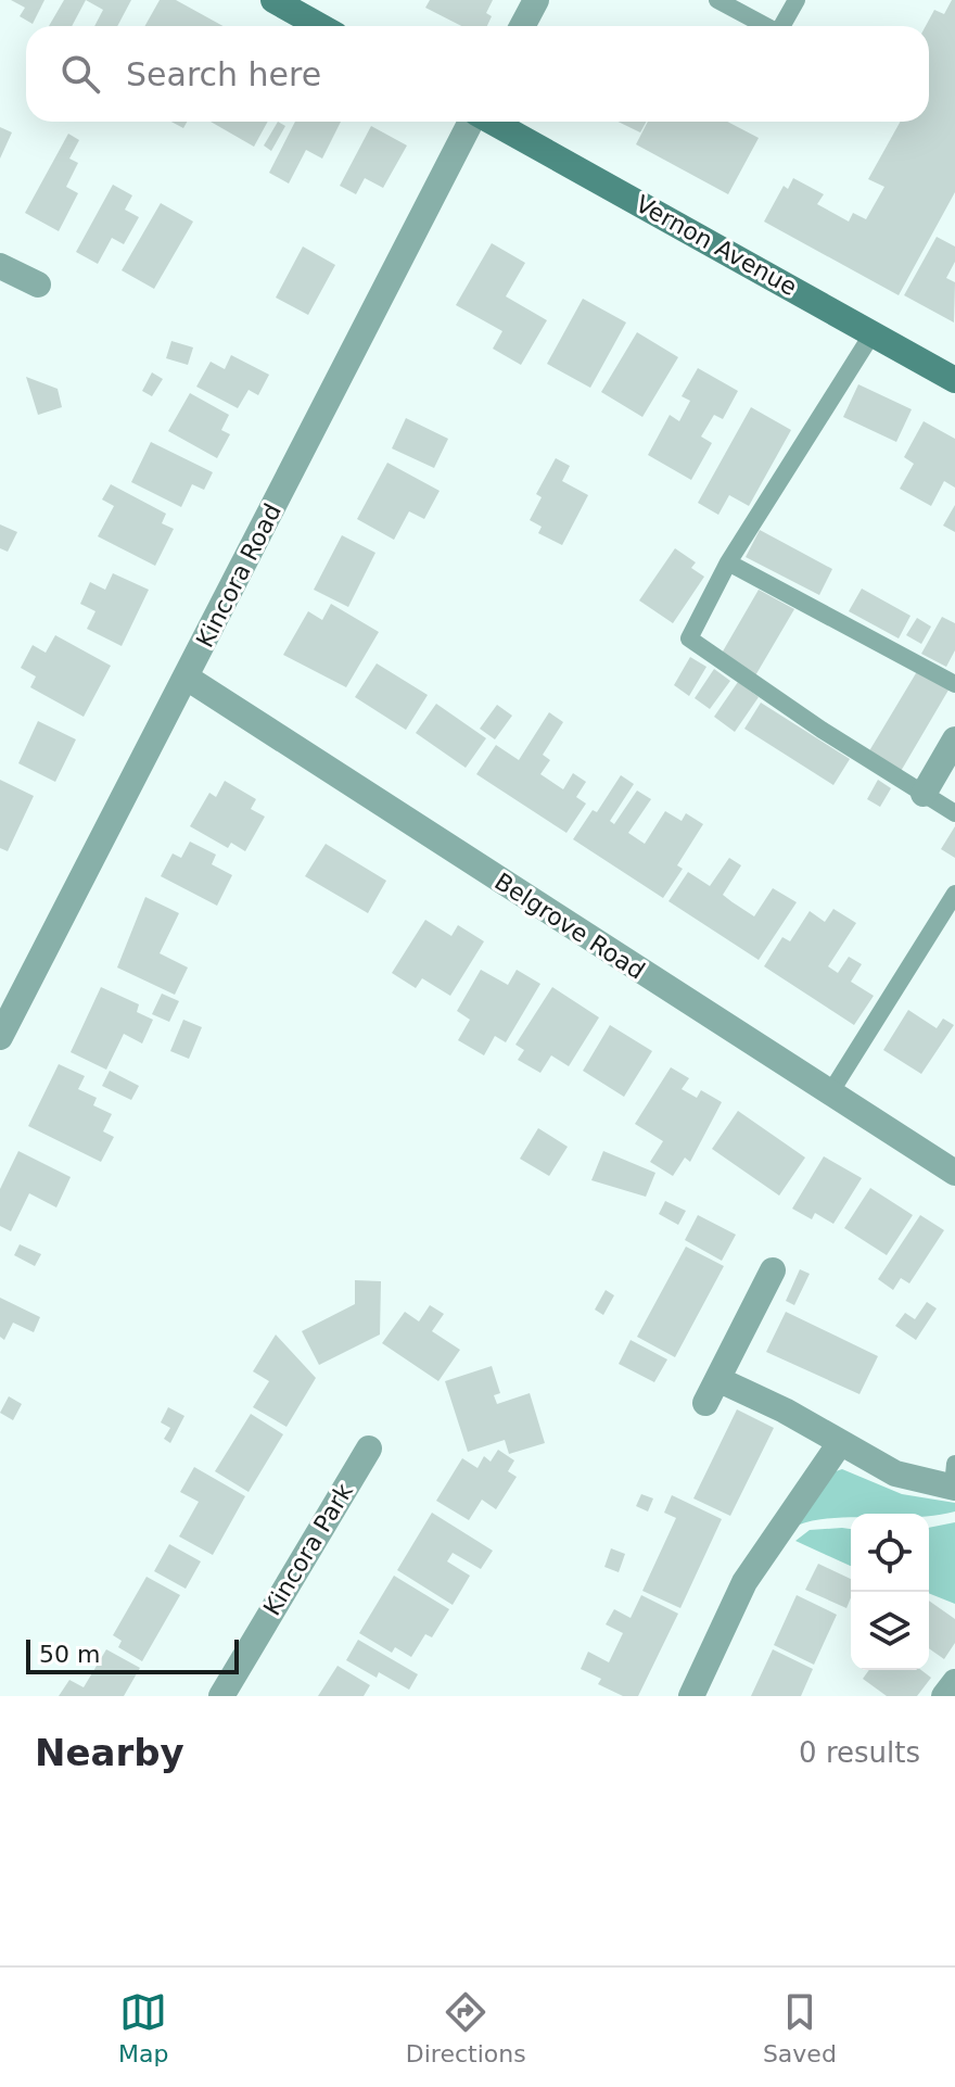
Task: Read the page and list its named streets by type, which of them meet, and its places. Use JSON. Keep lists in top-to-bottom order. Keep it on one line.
{"streets":{"main road":["Vernon Avenue"],"street":["Kincora Road","Belgrove Road","Kincora Park"]},"crossings":[["Kincora Road","Belgrove Road"]],"scale_bar":"50 m","page":{"search":"Search here","scale":"50 m","heading":["Nearby","0 results"],"nav":["Map","Directions","Saved"]}}
